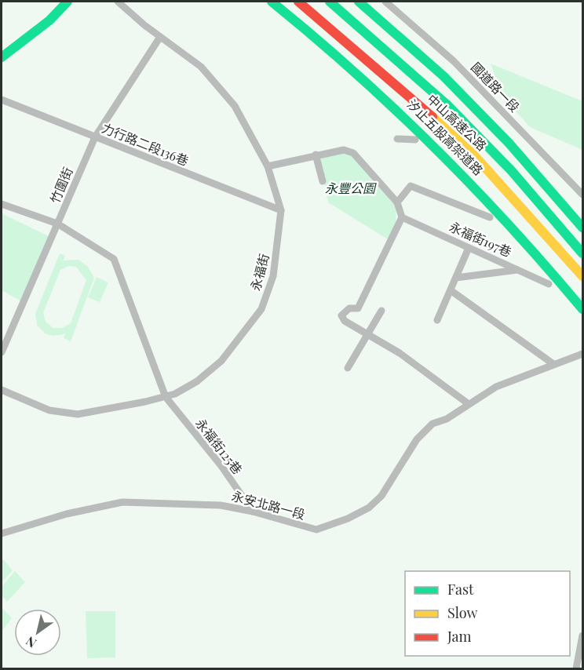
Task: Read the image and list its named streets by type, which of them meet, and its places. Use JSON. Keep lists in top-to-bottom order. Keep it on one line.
{"streets":{"main road":["中山高速公路","汐止五股高架道路"],"street":["國道路一段","力行路二段136巷","竹圍街","永福街197巷","永福街","永福街125巷","永安北路一段"]},"crossings":[["力行路二段136巷","竹圍街"],["力行路二段136巷","永福街"],["竹圍街","永福街"],["竹圍街","永福街125巷"],["永福街","永福街125巷"],["永福街125巷","永安北路一段"]],"parks":["永豐公園"],"legend":["Fast","Slow","Jam"],"north":"bottom left"}
